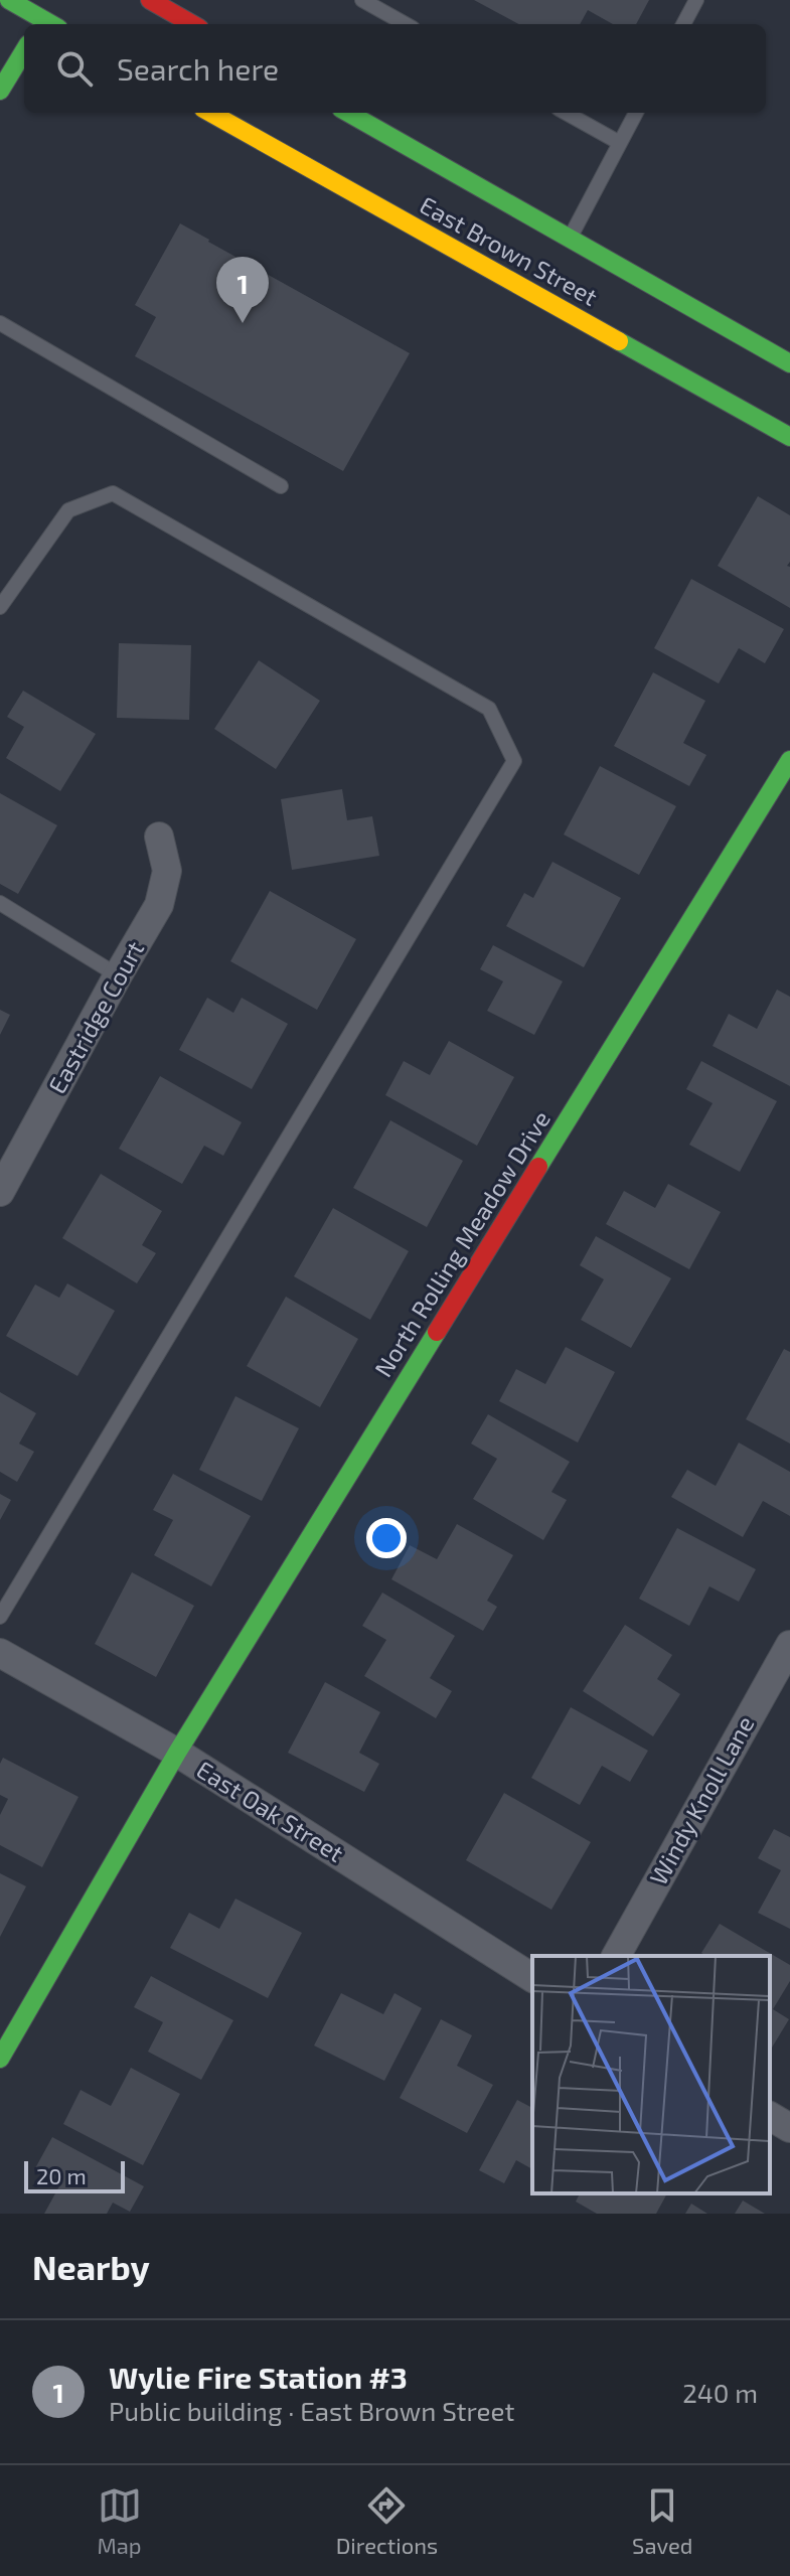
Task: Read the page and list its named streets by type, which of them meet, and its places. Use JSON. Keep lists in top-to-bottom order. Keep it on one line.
{"streets":{"street":["East Brown Street","Eastridge Court","North Rolling Meadow Drive","Windy Knoll Lane","East Oak Street"]},"crossings":[["North Rolling Meadow Drive","East Oak Street"]],"scale_bar":"20 m","page":{"search":"Search here","pins":"1","scale":"20 m","heading":"Nearby","list":[{"mark":"1","name":"Wylie Fire Station #3","note":"Public building · East Brown Street","value":"240 m"}],"nav":["Map","Directions","Saved"]}}
